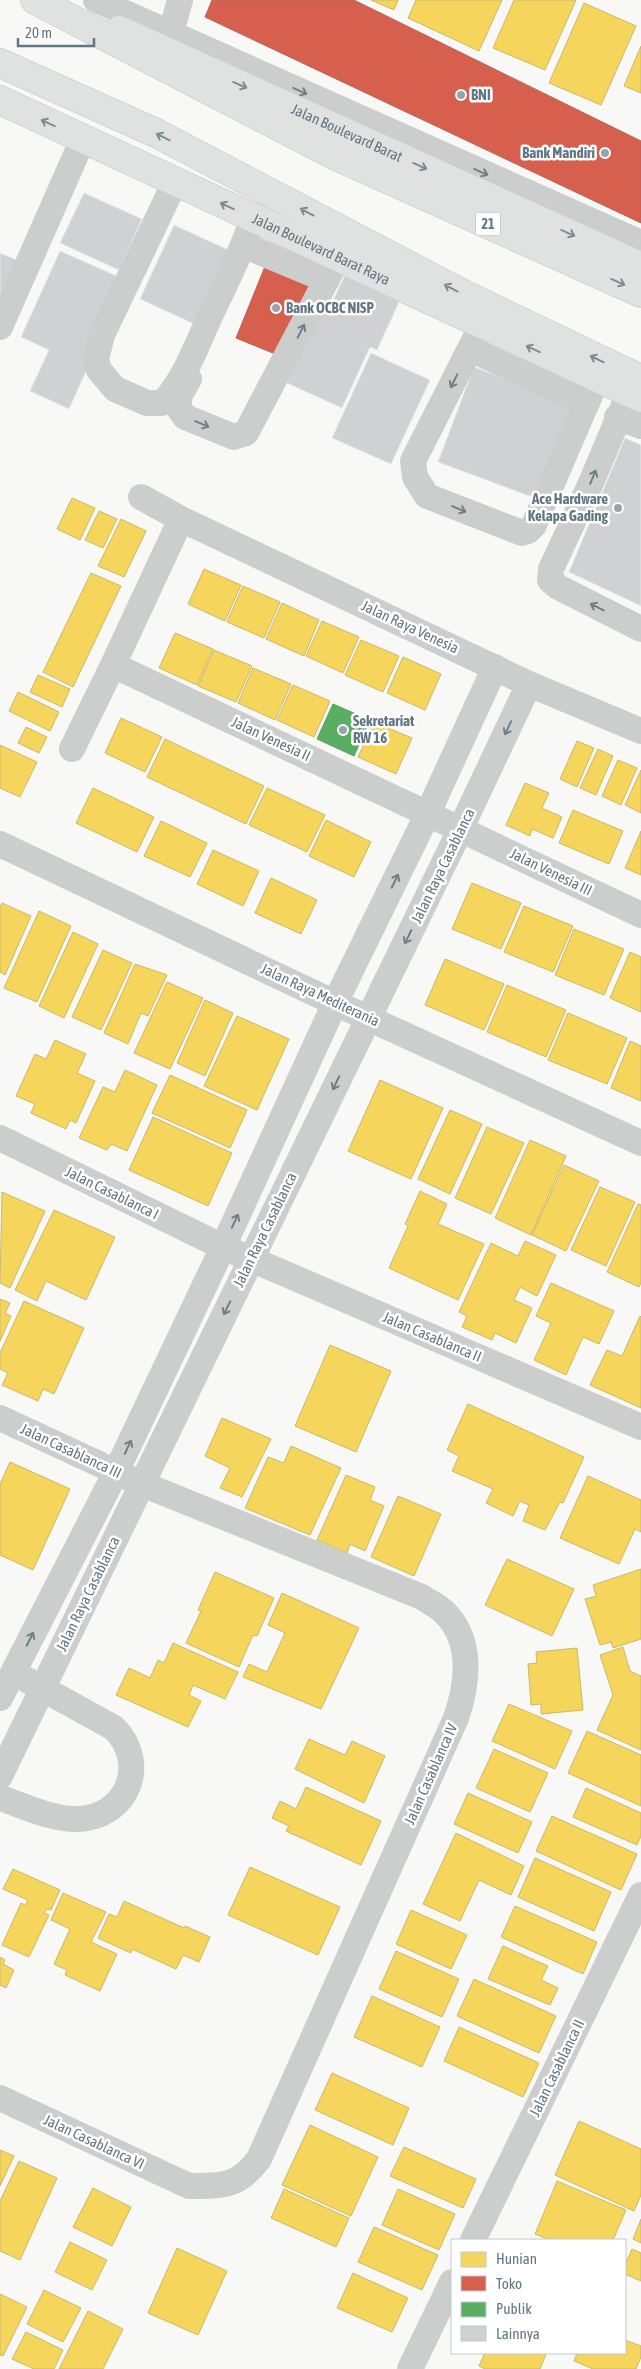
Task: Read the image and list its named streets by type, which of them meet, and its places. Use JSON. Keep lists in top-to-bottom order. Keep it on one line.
{"streets":{"main road":["Jalan Boulevard Barat","21","Jalan Boulevard Barat Raya"],"street":["Jalan Raya Venesia","Jalan Venesia II","Jalan Raya Casablanca","Jalan Venesia III","Jalan Raya Mediterania","Jalan Casablanca I","Jalan Casablanca II","Jalan Casablanca III","Jalan Casablanca IV","Jalan Casablanca VI"]},"crossings":[["Jalan Raya Venesia","Jalan Raya Casablanca"],["Jalan Venesia II","Jalan Raya Casablanca"],["Jalan Venesia II","Jalan Venesia III"],["Jalan Raya Casablanca","Jalan Venesia III"],["Jalan Raya Casablanca","Jalan Raya Mediterania"],["Jalan Raya Casablanca","Jalan Casablanca I"],["Jalan Raya Casablanca","Jalan Casablanca II"],["Jalan Raya Casablanca","Jalan Casablanca III"],["Jalan Raya Casablanca","Jalan Casablanca IV"],["Jalan Casablanca I","Jalan Casablanca II"],["Jalan Casablanca III","Jalan Casablanca IV"],["Jalan Casablanca IV","Jalan Casablanca VI"]],"places":["BNI","Bank Mandiri","Bank OCBC NISP","Ace Hardware Kelapa Gading","Sekretariat RW 16"],"legend":["Hunian","Toko","Publik","Lainnya"],"scale_bar":"20 m"}
